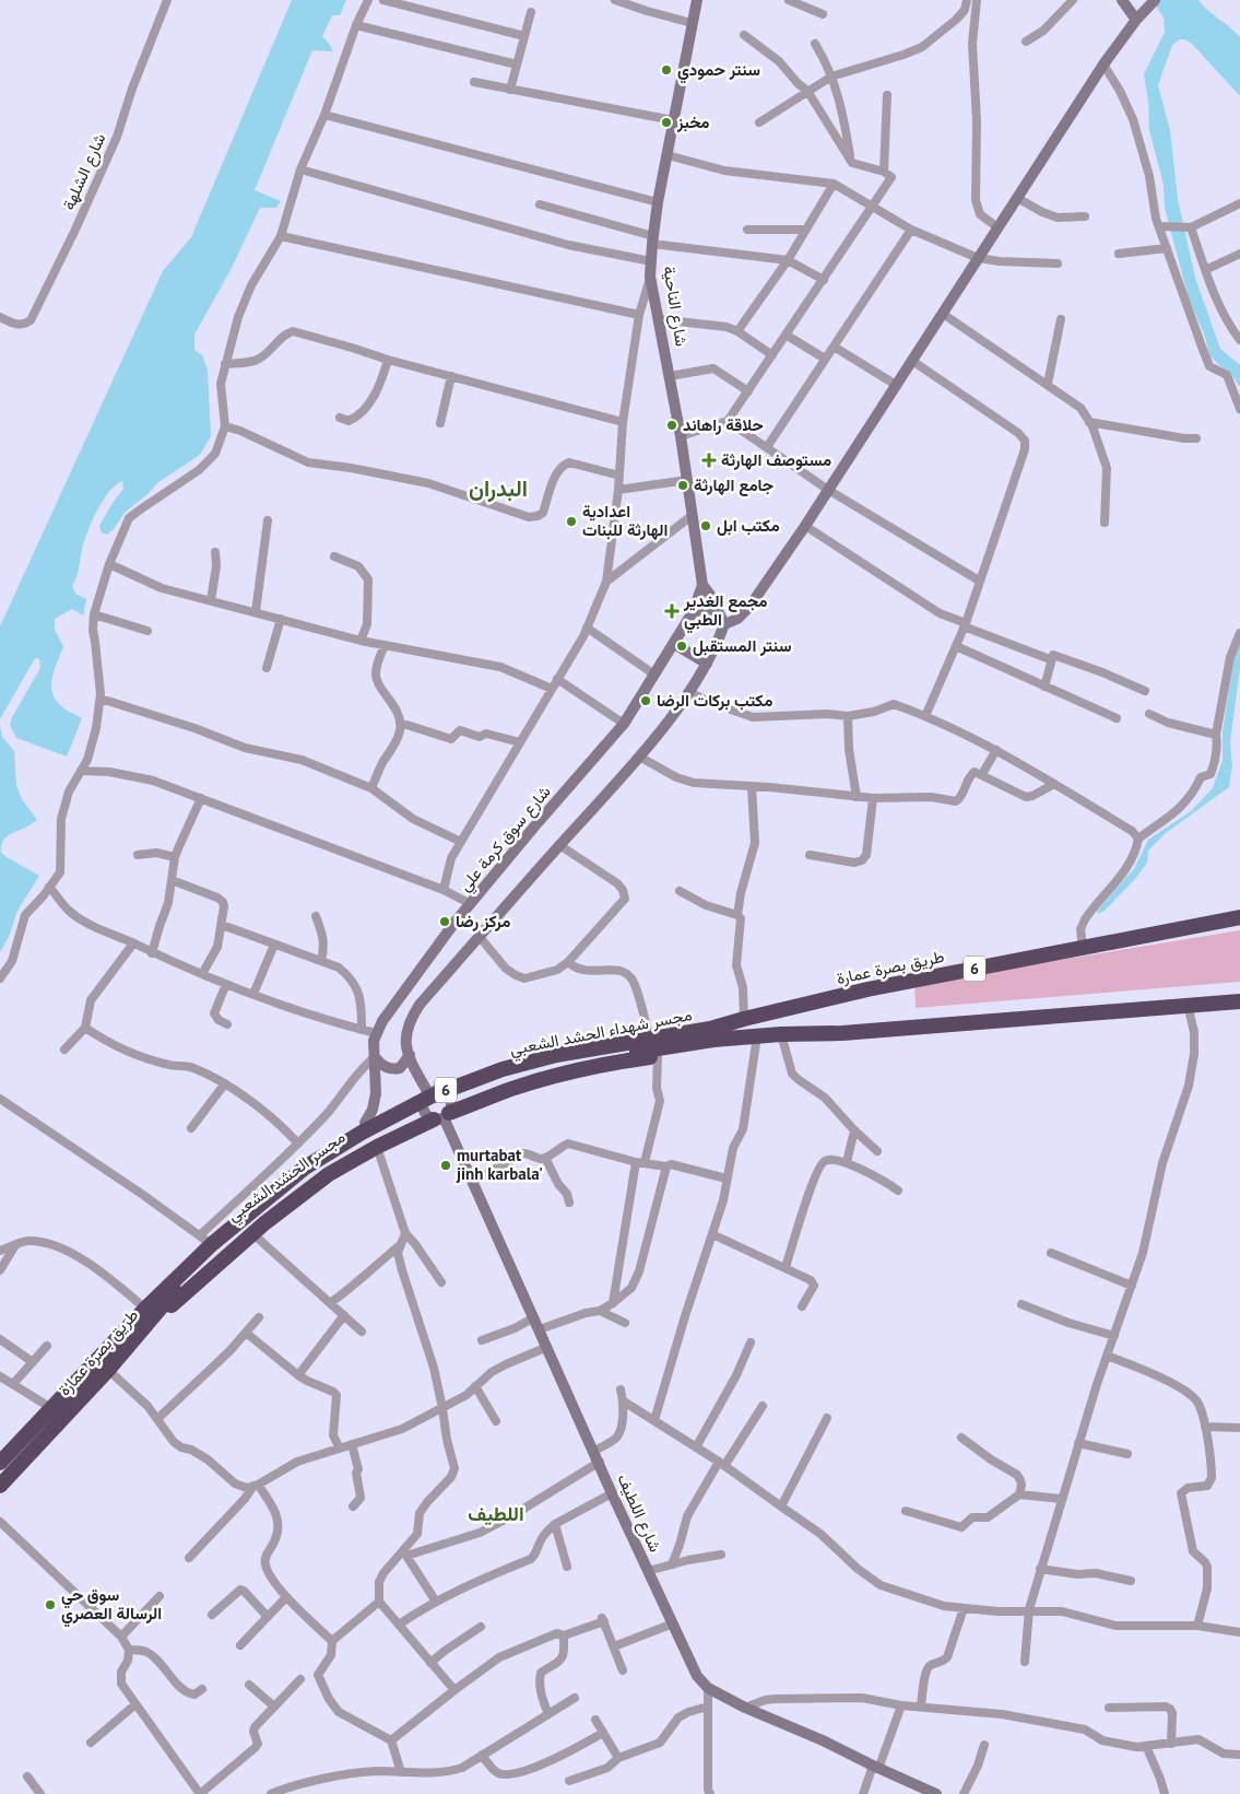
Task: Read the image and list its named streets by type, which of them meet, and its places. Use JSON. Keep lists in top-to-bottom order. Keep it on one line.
{"streets":{"highway":["طريق بصرة عمارة","6","مجسر شهداء الحشد الشعبي"],"main road":["شارع الناحية","شارع سوق كرمة علي","شارع اللطيف"],"street":["شارع الشلهة"]},"crossings":[["شارع الناحية","شارع سوق كرمة علي"],["طريق بصرة عمارة","6"],["طريق بصرة عمارة","مجسر شهداء الحشد الشعبي"],["6","مجسر شهداء الحشد الشعبي"]],"districts":["البدران","اللطيف"],"places":{"other":["سنتر حمودي","مخبز","حلاقة راهاند","جامع الهارثة","اعدادية الهارثة للبنات","مكتب ابل","سنتر المستقبل","مكتب بركات الرضا","مركز رضا","murtabat jinh karbala'","سوق حي الرسالة العصري"],"health":["مستوصف الهارثة","مجمع الغدير الطبي"]}}
